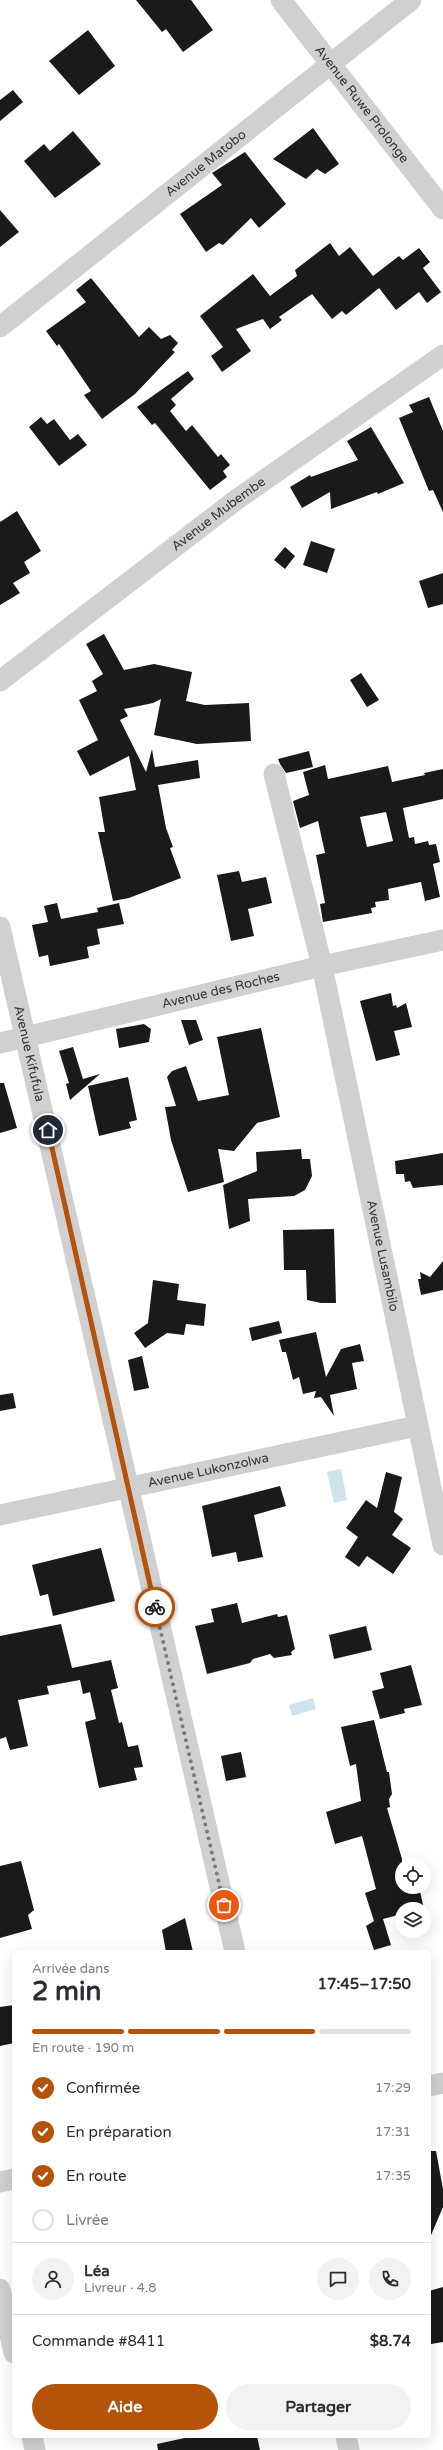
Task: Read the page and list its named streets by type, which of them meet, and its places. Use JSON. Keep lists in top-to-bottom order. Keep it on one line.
{"streets":{"street":["Avenue Ruwe Prolonge","Avenue Matobo","Avenue Mubembe","Avenue des Roches","Avenue Kifufula","Avenue Lusambilo","Avenue Lukonzolwa"]},"crossings":[["Avenue Ruwe Prolonge","Avenue Matobo"],["Avenue des Roches","Avenue Kifufula"],["Avenue des Roches","Avenue Lusambilo"],["Avenue Kifufula","Avenue Lukonzolwa"],["Avenue Lusambilo","Avenue Lukonzolwa"]],"page":{"heading":["2 min","Arrivée dans","17:45–17:50"],"panel":["Léa","Livreur · 4.8","Commande #8411","$8.74"],"bar":"En route · 190 m","list":[["Confirmée","17:29"],["En préparation","17:31"],["En route","17:35"],"Livrée"],"buttons":["Aide","Partager"]}}
